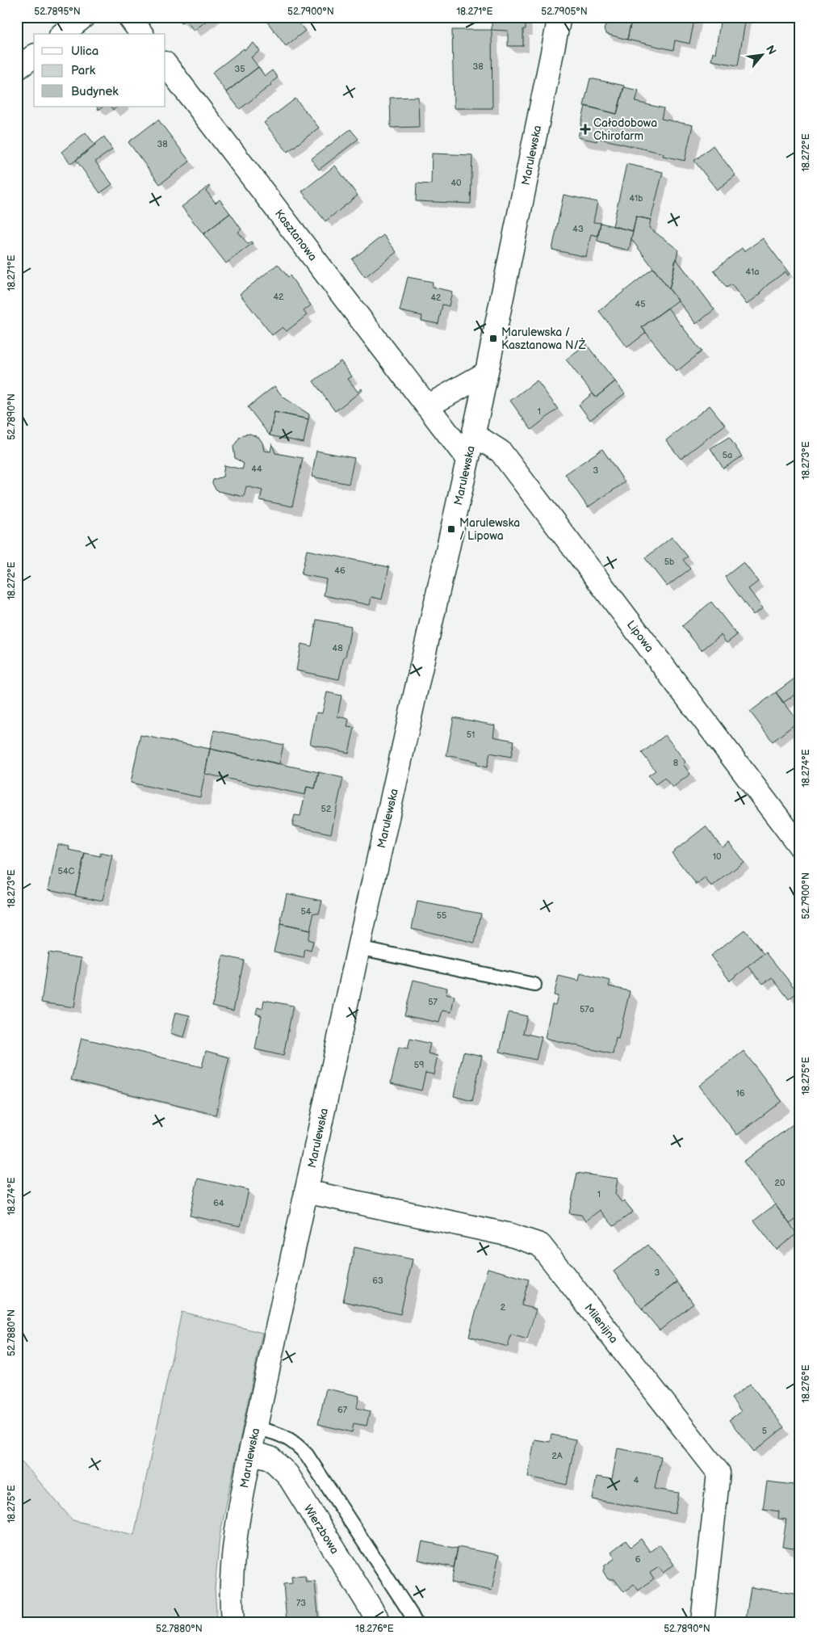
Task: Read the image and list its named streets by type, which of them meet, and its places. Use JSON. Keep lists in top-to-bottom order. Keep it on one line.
{"streets":{"street":["Marulewska","Kasztanowa","Lipowa","Milenijna","Wierzbowa"]},"crossings":[["Marulewska","Kasztanowa"],["Marulewska","Lipowa"],["Marulewska","Milenijna"],["Marulewska","Wierzbowa"]],"places":{"health":["Całodobowa Chirofarm"],"transit":["Marulewska / Kasztanowa N/Ż","Marulewska / Lipowa"]},"house_numbers":["38","35","38","40","41b","43","41a","42","42","45","1","5a","44","3","5b","46","48","51","8","52","10","54C","54","55","57","57a","59","16","20","1","64","3","63","2","67","5","2A","4","6","73"],"legend":["Ulica","Park","Budynek"],"north":"top right","coordinates":["52.7895°N","52.7900°N","18.271°E","52.7905°N","18.272°E","52.7890°N","18.273°E","18.274°E","18.275°E","52.7880°N","18.276°E"]}
